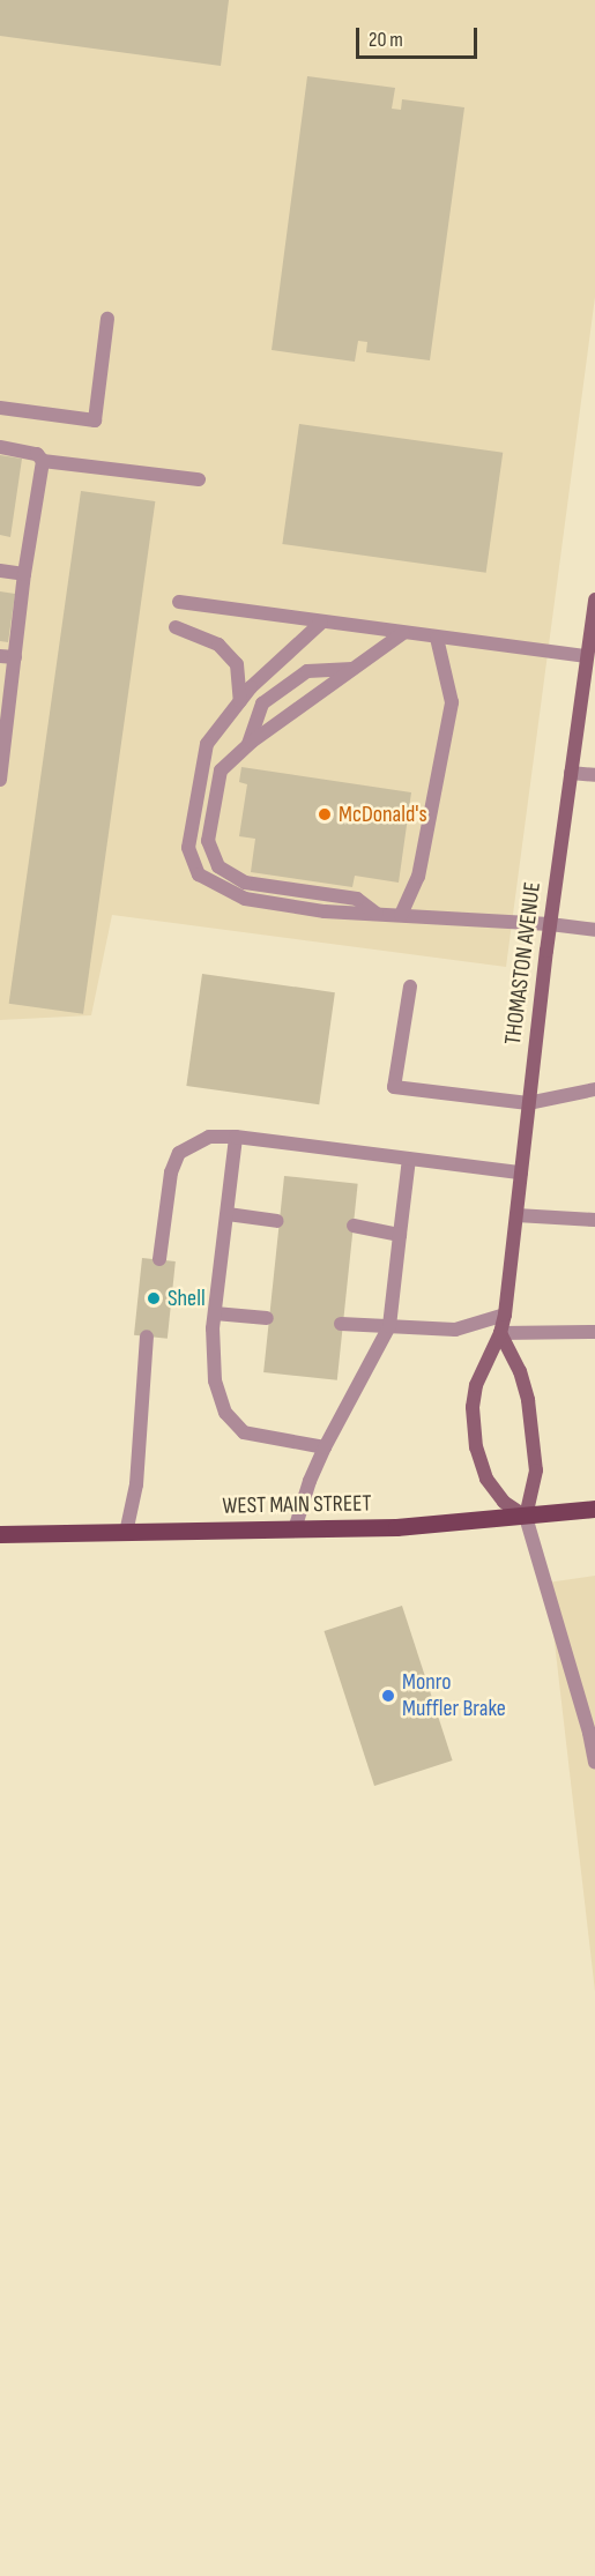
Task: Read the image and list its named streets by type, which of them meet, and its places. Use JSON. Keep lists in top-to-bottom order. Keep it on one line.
{"streets":{"main road":["THOMASTON AVENUE","WEST MAIN STREET"]},"crossings":[["THOMASTON AVENUE","WEST MAIN STREET"]],"places":["McDonald's","Shell","Monro Muffler Brake"],"scale_bar":"20 m"}
